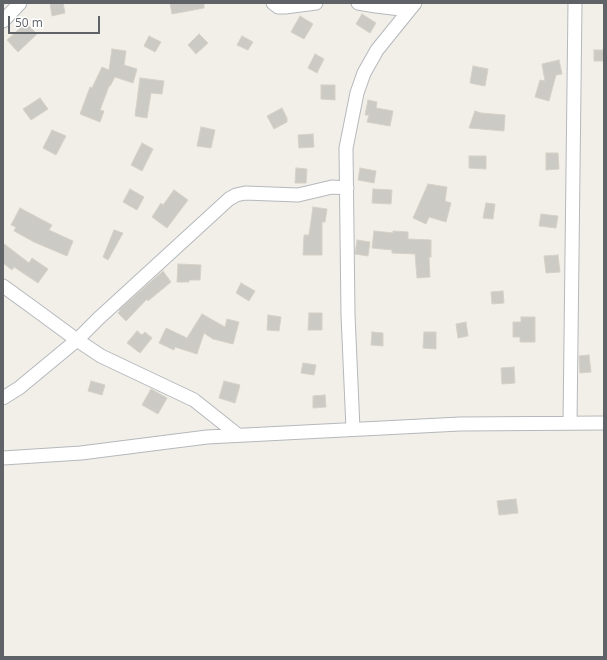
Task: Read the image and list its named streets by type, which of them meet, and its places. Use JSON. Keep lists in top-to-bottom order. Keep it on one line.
{"scale_bar":"50 m"}
